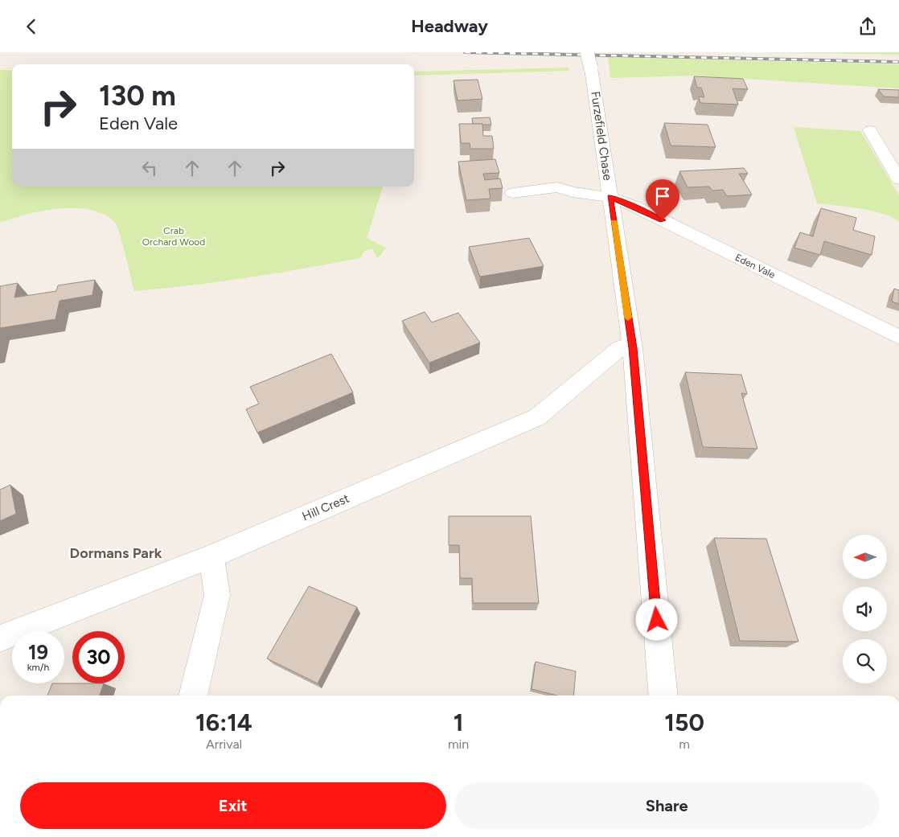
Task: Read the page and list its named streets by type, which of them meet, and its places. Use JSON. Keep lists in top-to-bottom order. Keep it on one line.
{"streets":{"street":["Furzefield Chase","Eden Vale","Hill Crest"]},"crossings":[["Furzefield Chase","Eden Vale"],["Furzefield Chase","Hill Crest"]],"districts":["Dormans Park"],"parks":["Crab Orchard Wood"],"north":"left","page":{"header":"Headway","turn":["130 m","Eden Vale"],"speed":"19 km/h","limit":"30","eta":["16:14","Arrival","1","min","150","m"],"buttons":["Exit","Share"]}}
